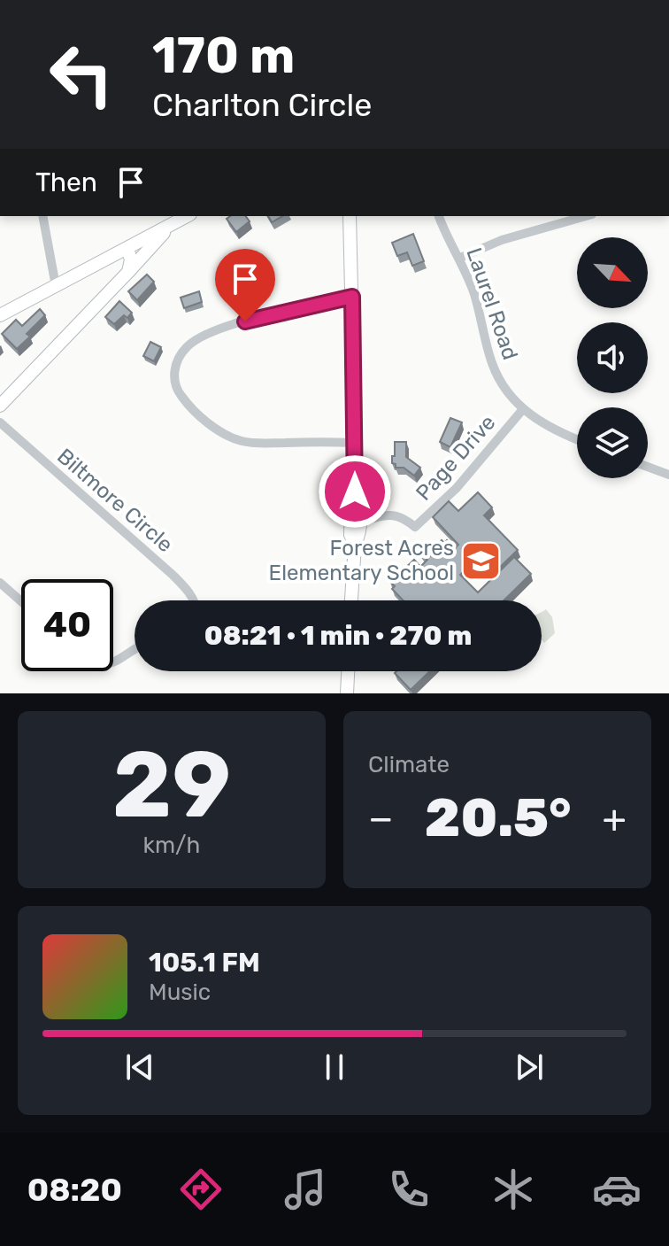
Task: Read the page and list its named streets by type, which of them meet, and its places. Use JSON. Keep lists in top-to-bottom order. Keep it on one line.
{"streets":{"street":["Laurel Road","Page Drive","Biltmore Circle"]},"crossings":[["Laurel Road","Page Drive"]],"places":{"school or university":["Forest Acres Elementary School"]},"north":"bottom right","page":{"turn":["170 m","Charlton Circle"],"then":"Then","limit":"40","trip":"08:21 · 1 min · 270 m","tile":[["29","km/h"],"Climate"],"heat":["−","20.5°","+"],"song":["105.1 FM","Music"],"tabs":"08:20"}}
